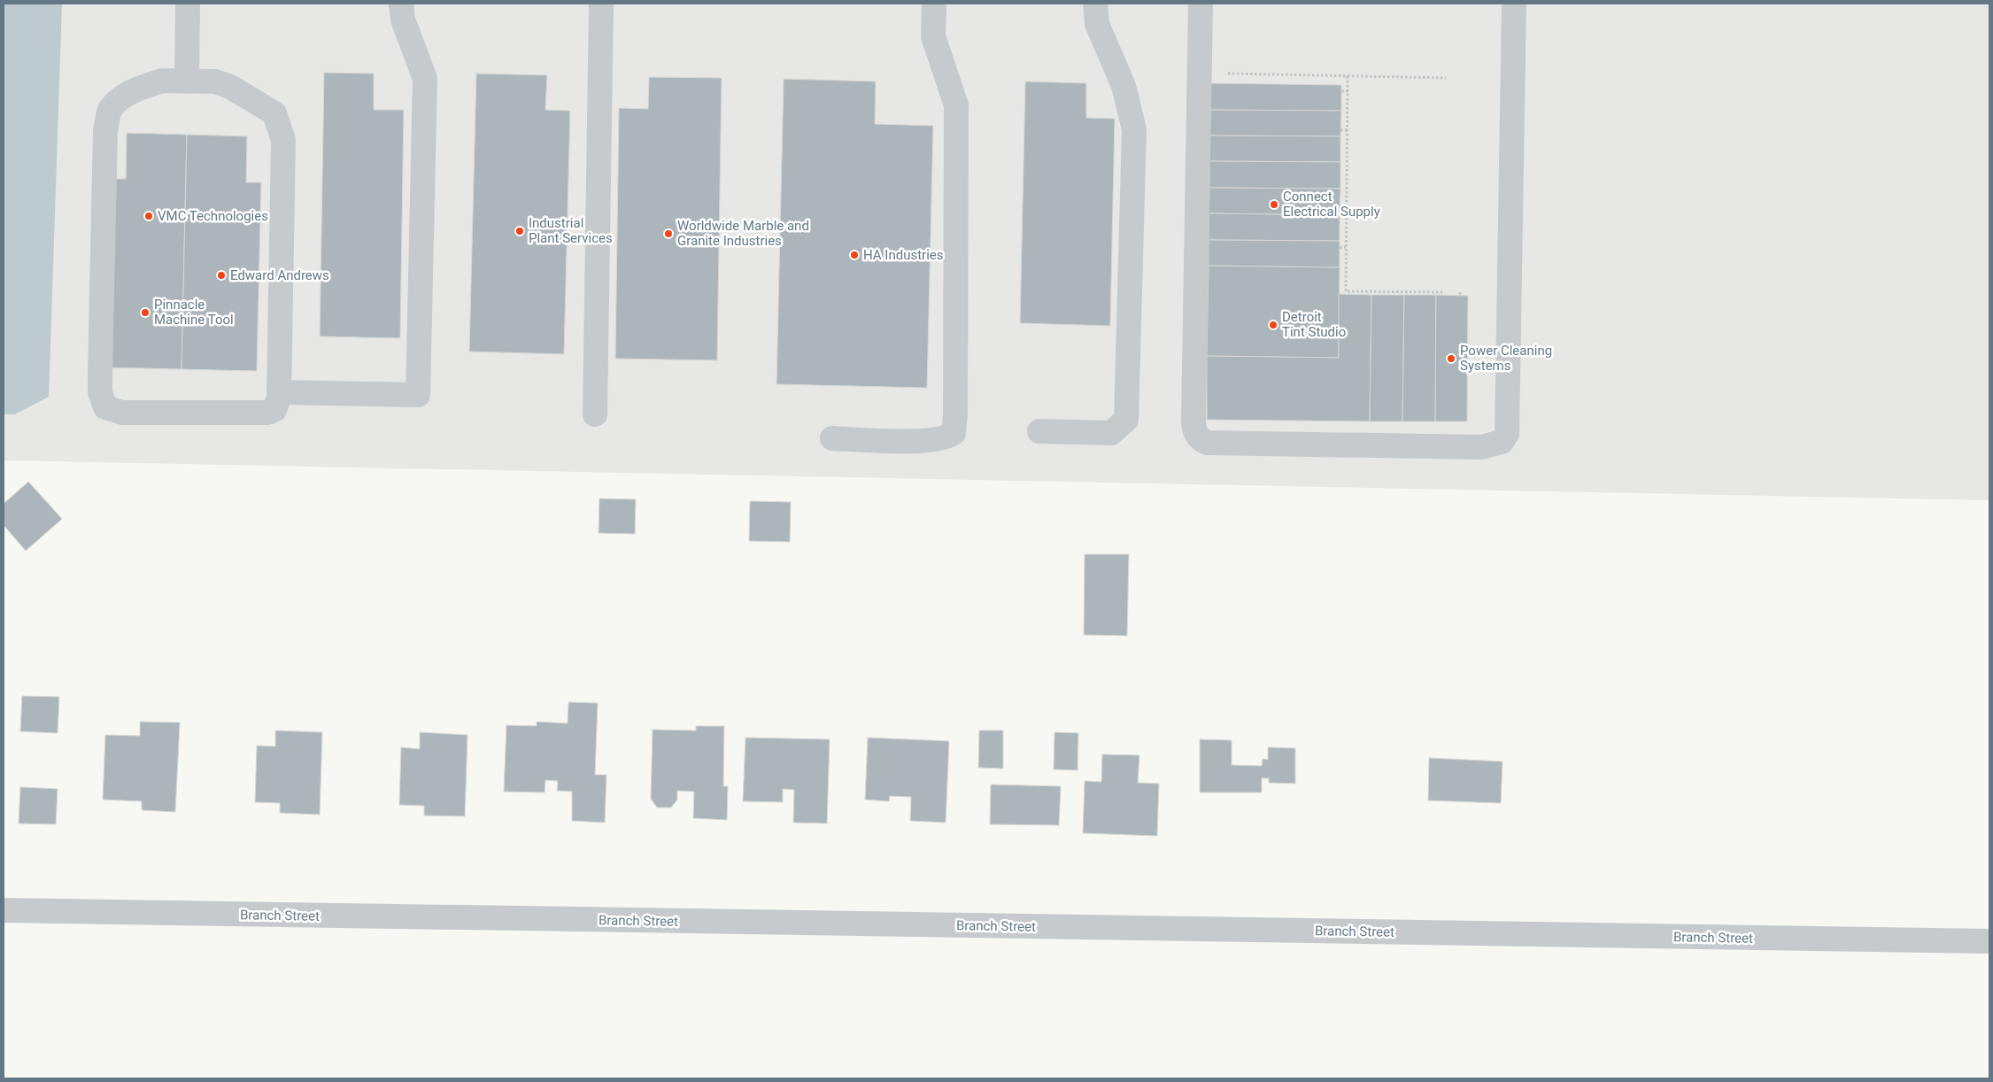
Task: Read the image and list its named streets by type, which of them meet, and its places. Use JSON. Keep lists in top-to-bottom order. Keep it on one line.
{"streets":{"street":["Branch Street"]},"places":["Connect Electrical Supply","VMC Technologies","Industrial Plant Services","Worldwide Marble and Granite Industries","HA Industries","Edward Andrews","Pinnacle Machine Tool","Detroit Tint Studio","Power Cleaning Systems"]}
